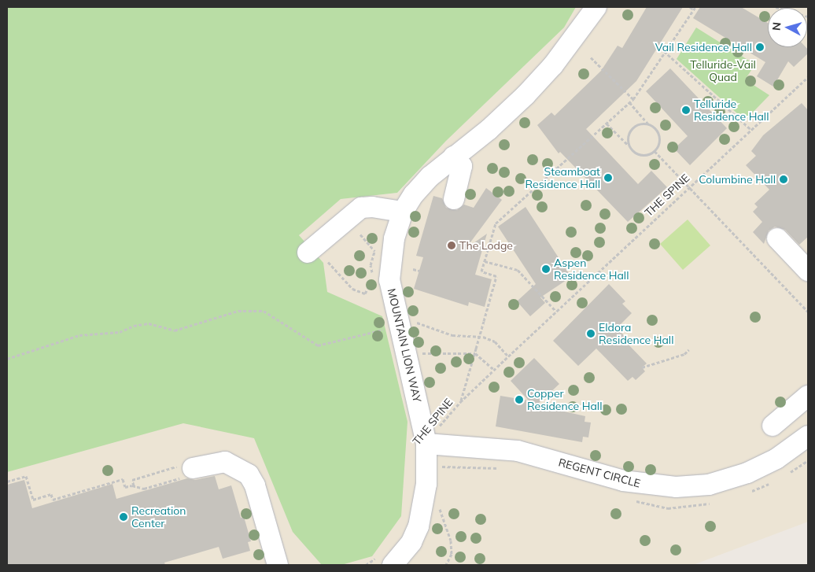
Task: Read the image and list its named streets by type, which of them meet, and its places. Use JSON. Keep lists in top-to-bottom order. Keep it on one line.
{"streets":{"street":["MOUNTAIN LION WAY","REGENT CIRCLE"],"path":["THE SPINE"]},"crossings":[["THE SPINE","MOUNTAIN LION WAY"],["THE SPINE","REGENT CIRCLE"],["MOUNTAIN LION WAY","REGENT CIRCLE"]],"parks":["Telluride-Vail Quad"],"places":["Vail Residence Hall","Telluride Residence Hall","Steamboat Residence Hall","Columbine Hall","The Lodge","Aspen Residence Hall","Eldora Residence Hall","Copper Residence Hall","Recreation Center"],"north":"left"}
